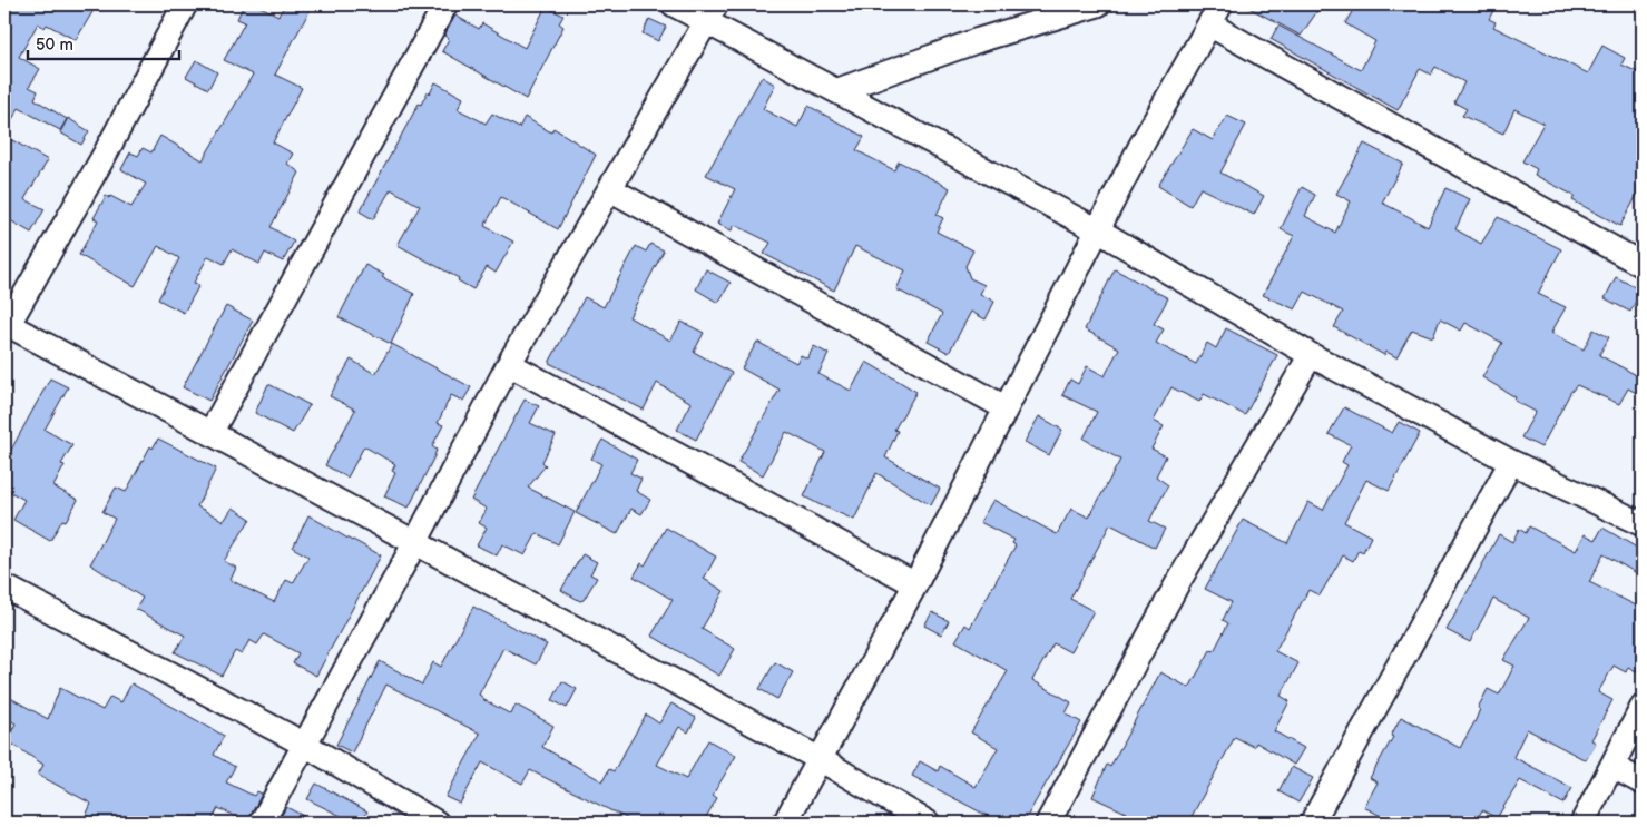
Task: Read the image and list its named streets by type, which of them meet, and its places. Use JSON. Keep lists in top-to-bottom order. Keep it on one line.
{"scale_bar":"50 m"}
